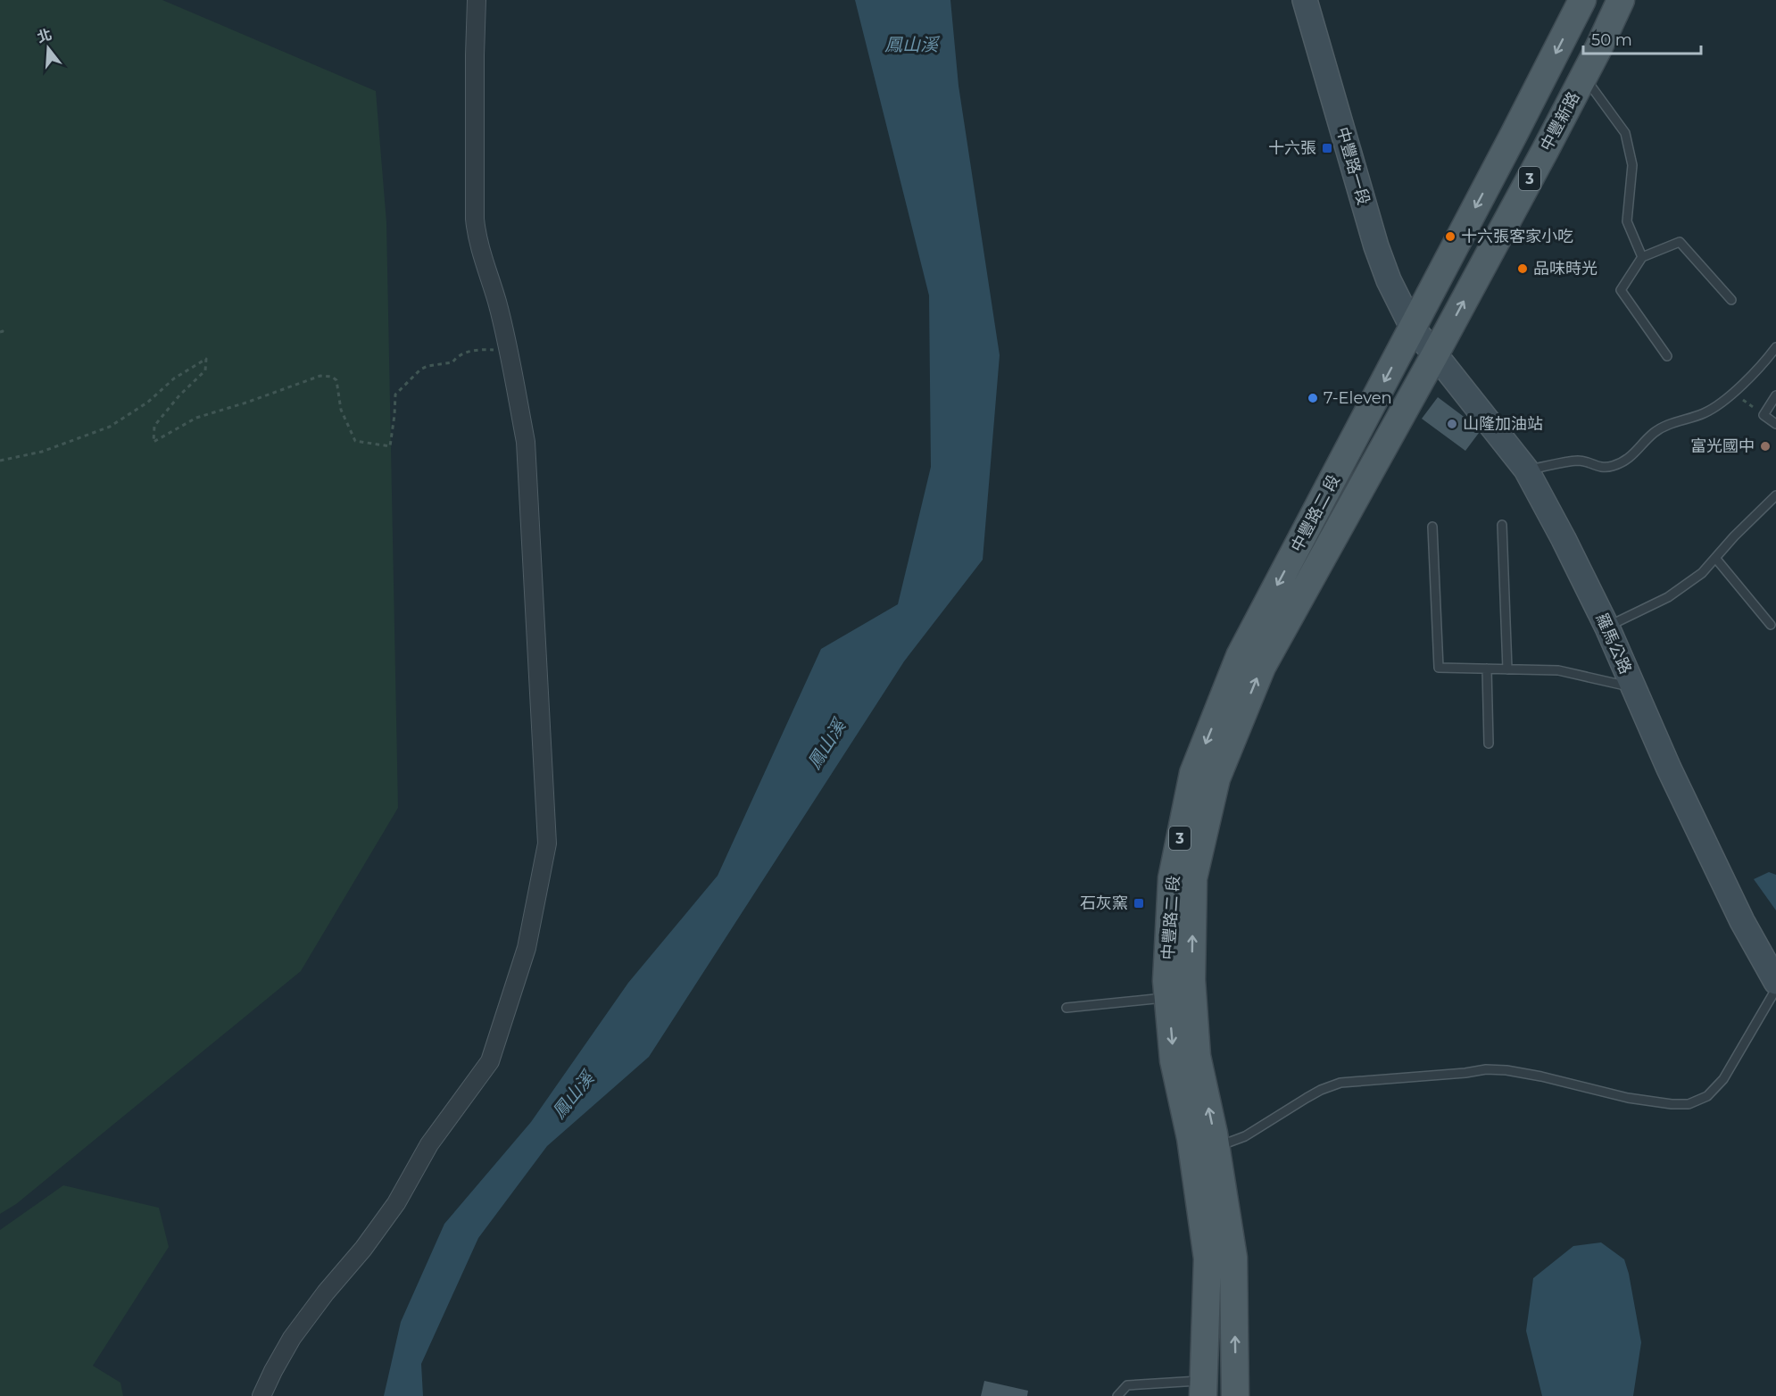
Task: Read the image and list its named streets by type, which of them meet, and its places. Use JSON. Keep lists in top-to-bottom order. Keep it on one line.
{"streets":{"main road":["中豐新路","中豐路一段","3","中豐路二 段","羅馬公路"]},"crossings":[["中豐新路","中豐路二 段"],["中豐新路","羅馬公路"],["中豐路一段","3"],["中豐路一段","中豐路二 段"],["中豐路一段","羅馬公路"],["3","中豐路二 段"],["3","羅馬公路"],["中豐路二 段","羅馬公路"]],"water":["鳳山溪"],"places":{"transit":["十六張","石灰窯"],"other":["十六張客家小吃","品味時光","7-Eleven","山隆加油站","富光國中"]},"scale_bar":"50 m","north":"top"}
